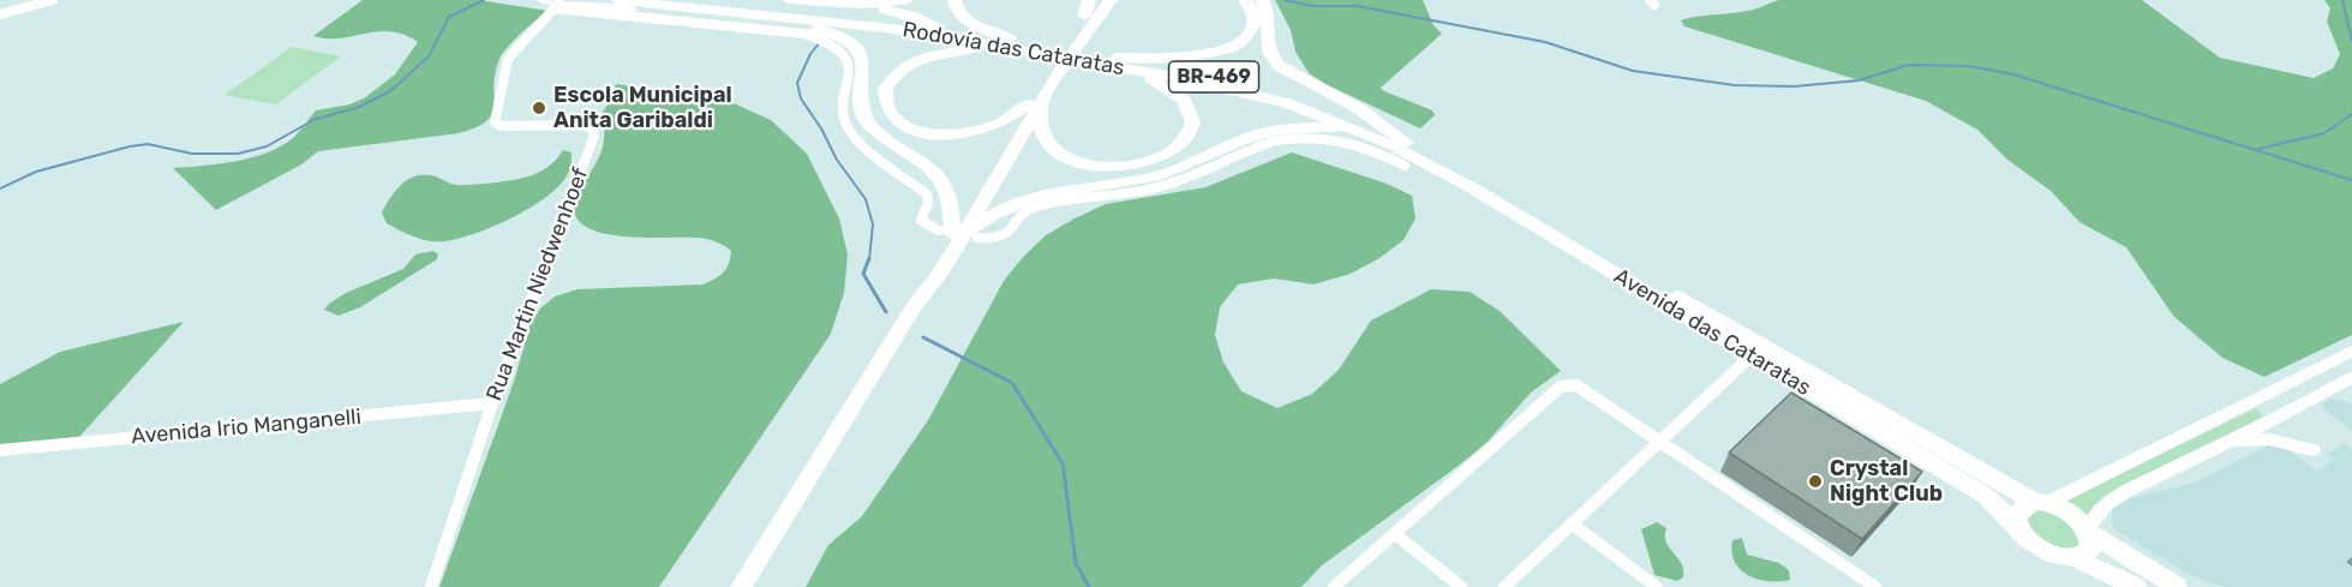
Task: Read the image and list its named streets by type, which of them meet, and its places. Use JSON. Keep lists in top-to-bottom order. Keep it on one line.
{"streets":{"main road":["Rodovía das Cataratas","BR-469","Avenida das Cataratas"],"street":["Rua Martin Niedwenhoef","Avenida Irio Manganelli"]},"crossings":[["Rodovía das Cataratas","Avenida das Cataratas"],["Rua Martin Niedwenhoef","Avenida Irio Manganelli"]],"places":["Escola Municipal Anita Garibaldi","Crystal Night Club"]}
